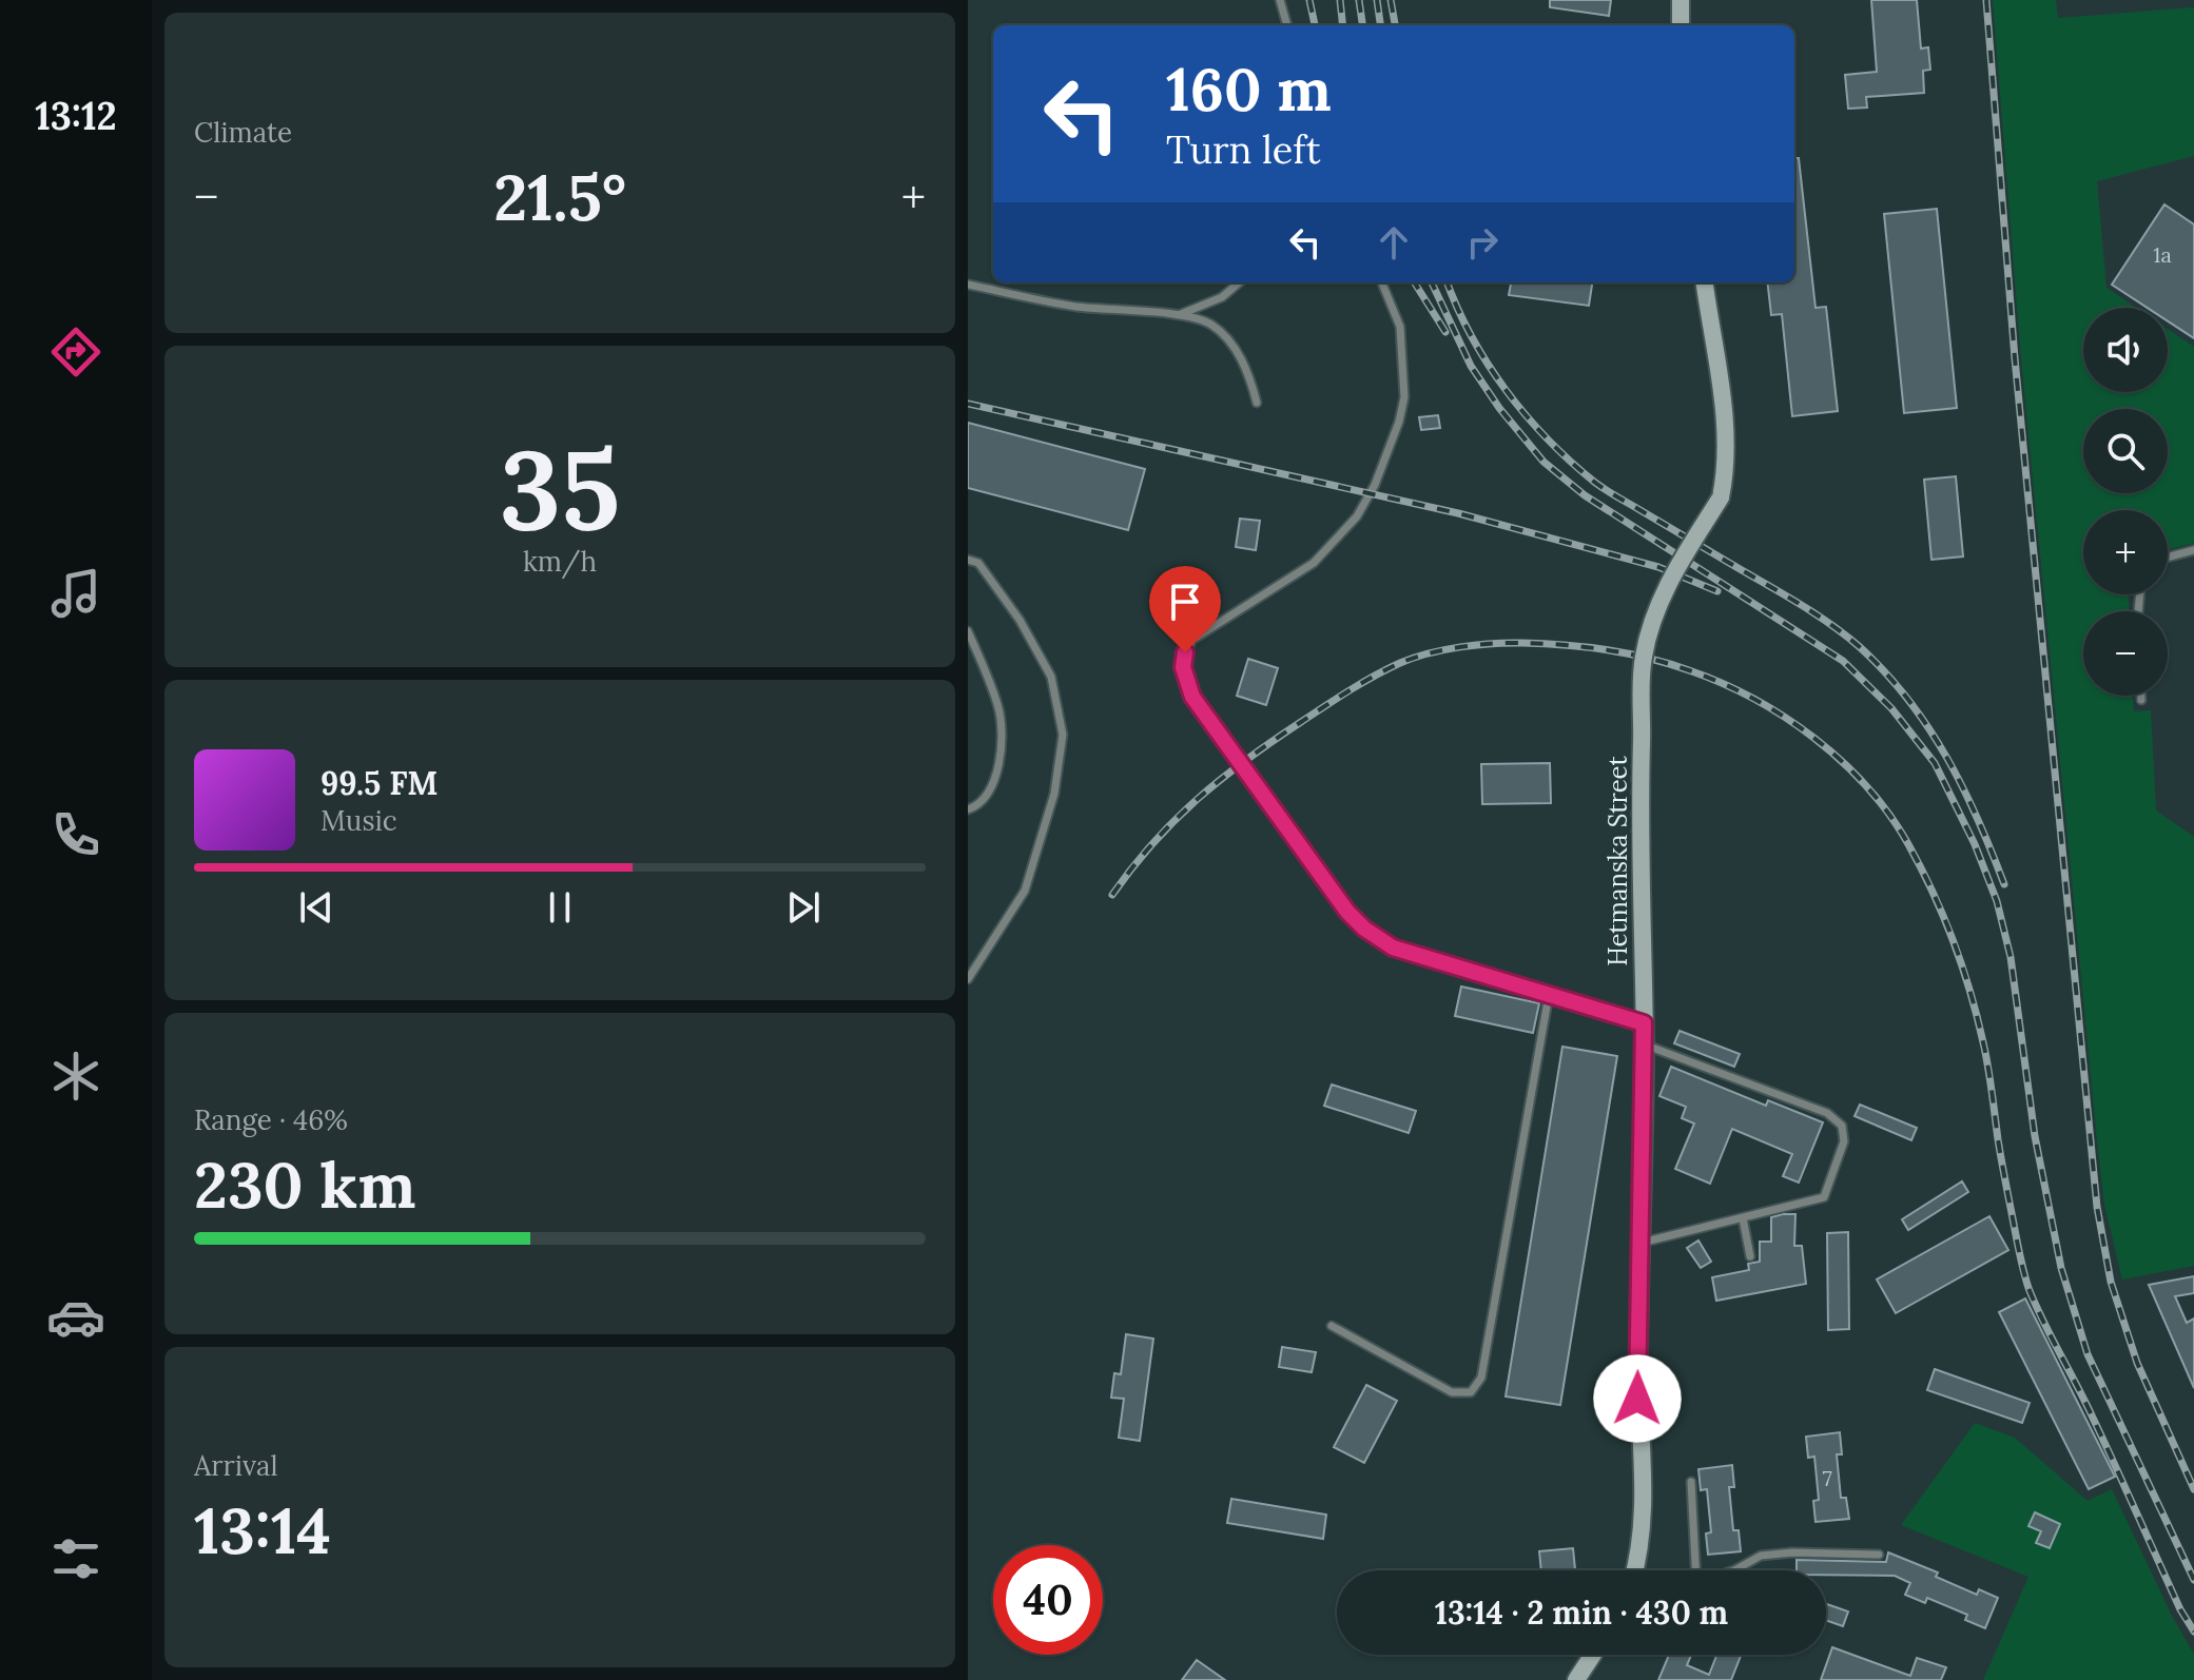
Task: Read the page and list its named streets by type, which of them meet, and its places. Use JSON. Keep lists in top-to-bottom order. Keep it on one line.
{"streets":{"street":["Hetmanska Street"]},"house_numbers":["1а","7"],"page":{"tabs":"13:12","tile":["Climate",["35","km/h"],["Range · 46%","230 km"],["Arrival","13:14"]],"turn":["160 m","Turn left"],"heat":["−","21.5°","+"],"map_buttons":["+","−"],"song":["99.5 FM","Music"],"limit":"40","trip":"13:14 · 2 min · 430 m"}}
